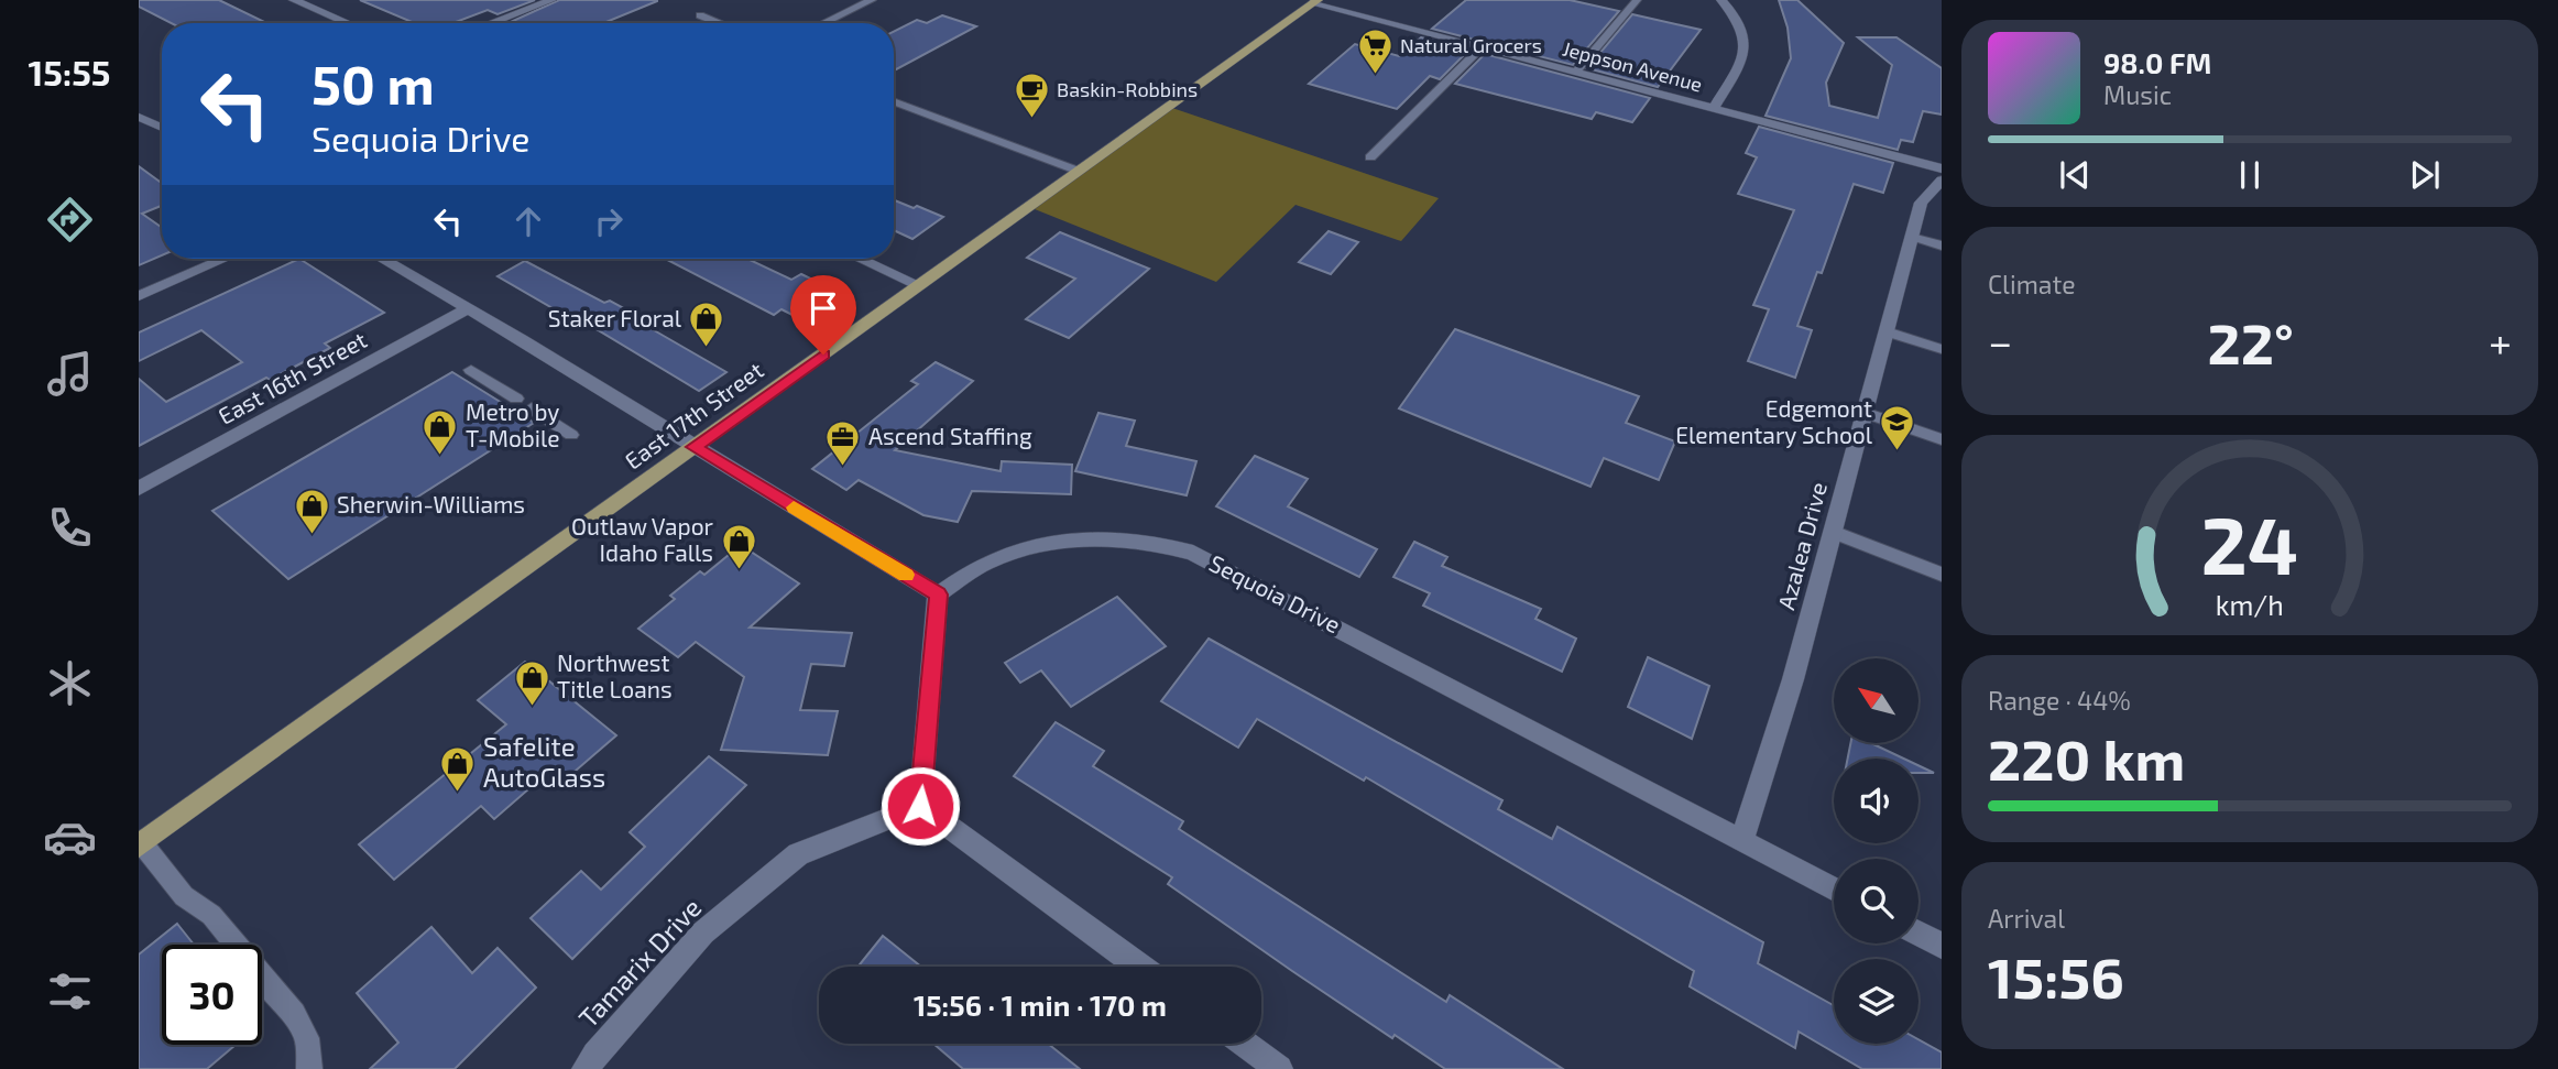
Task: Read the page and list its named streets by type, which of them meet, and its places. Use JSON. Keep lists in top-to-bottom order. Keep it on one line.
{"streets":{"main road":["East 17th Street"],"street":["Jeppson Avenue","East 16th Street","Azalea Drive","Sequoia Drive","Tamarix Drive"]},"crossings":[["Jeppson Avenue","East 17th Street"],["Azalea Drive","Sequoia Drive"]],"places":{"supermarket":["Natural Grocers"],"cafe":["Baskin-Robbins"],"shop":["Staker Floral","Metro by T-Mobile","Sherwin-Williams","Outlaw Vapor Idaho Falls","Northwest Title Loans","Safelite AutoGlass"],"school or university":["Edgemont Elementary School"],"office":["Ascend Staffing"]},"north":"top left","page":{"tabs":"15:55","turn":["50 m","Sequoia Drive"],"song":["98.0 FM","Music"],"tile":["Climate",["Range · 44%","220 km"],["Arrival","15:56"]],"heat":["−","22°","+"],"limit":"30","trip":"15:56 · 1 min · 170 m","gauge":["24","km/h"]}}
